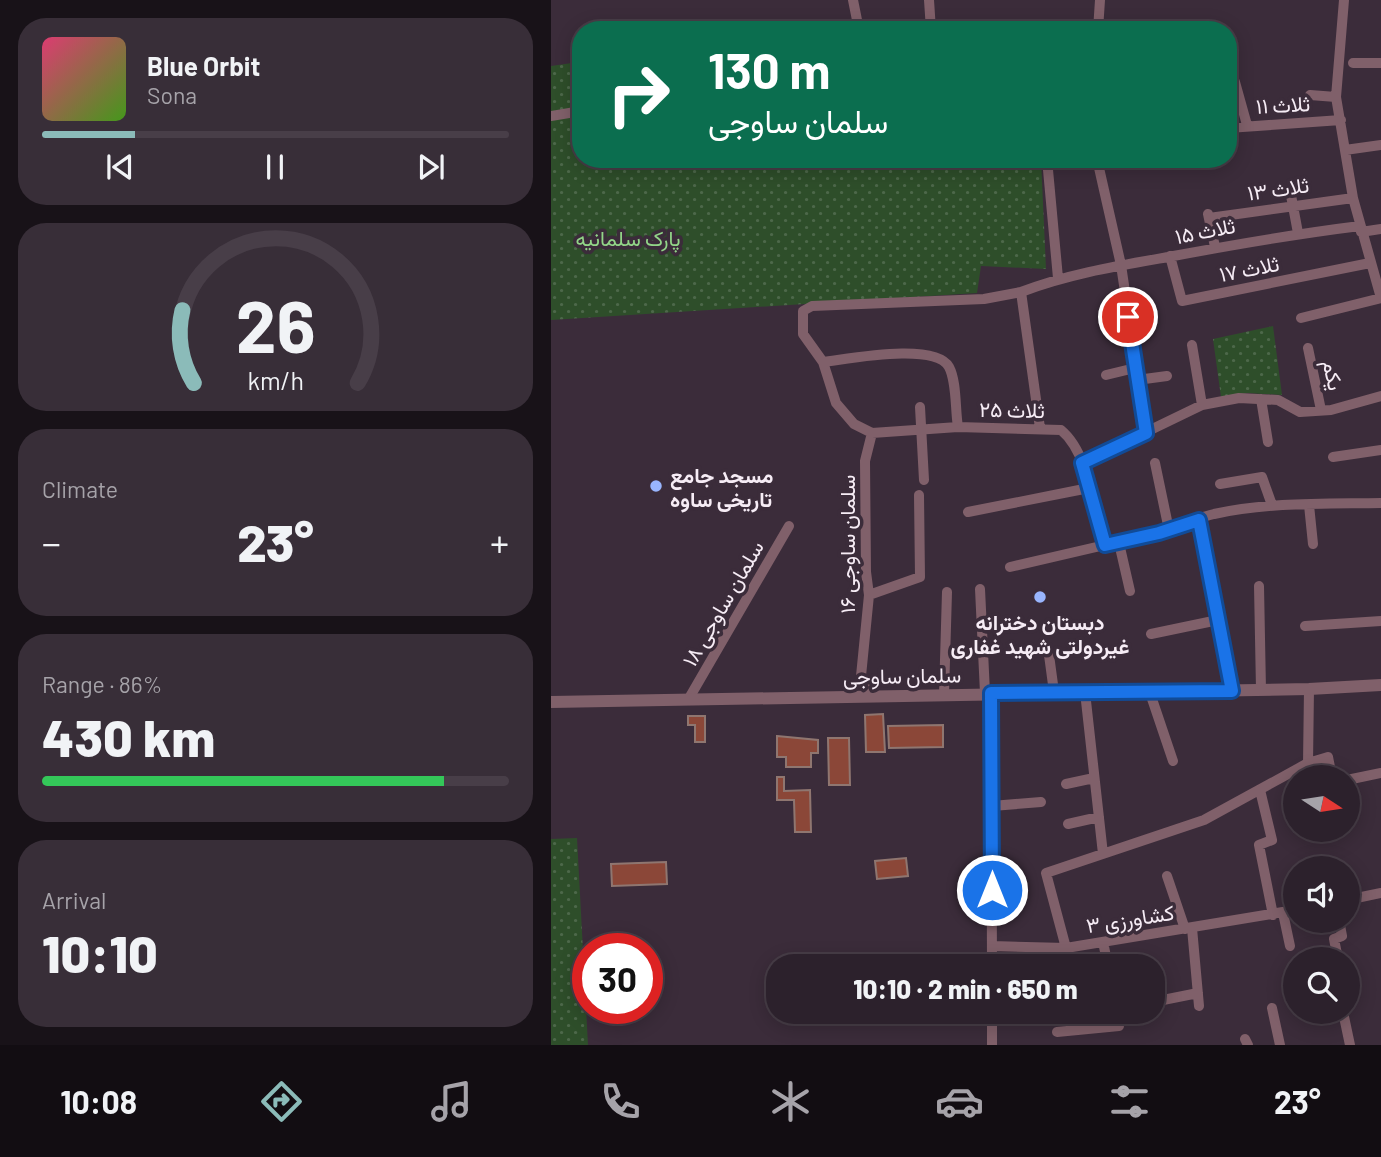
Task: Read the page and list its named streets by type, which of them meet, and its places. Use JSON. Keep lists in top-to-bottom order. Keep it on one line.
{"streets":{"street":["ثلاث ۱۱","ثلاث ۱۳","ثلاث ۱۵","ثلاث ۱۷","یکم","ثلاث ۲۵","سلمان ساوجی ۱۶","سلمان ساوجی ۱۸","سلمان ساوجی","کشاورزی ۳"]},"crossings":[["ثلاث ۱۳","ثلاث ۱۵"],["ثلاث ۱۵","ثلاث ۱۷"],["ثلاث ۱۵","ثلاث ۲۵"],["سلمان ساوجی ۱۶","سلمان ساوجی"],["سلمان ساوجی ۱۸","سلمان ساوجی"]],"parks":["پارک سلمانیه"],"places":["مسجد جامع تاریخی ساوه","دبستان دخترانه غیردولتی شهید غفاری"],"north":"right","page":{"turn":["130 m","سلمان ساوجی"],"song":["Blue Orbit","Sona"],"tile":["Climate",["Range · 86%","430 km"],["Arrival","10:10"]],"heat":["−","23°","+"],"limit":"30","trip":"10:10 · 2 min · 650 m","tabs":["10:08","23°"],"gauge":["26","km/h"]}}
